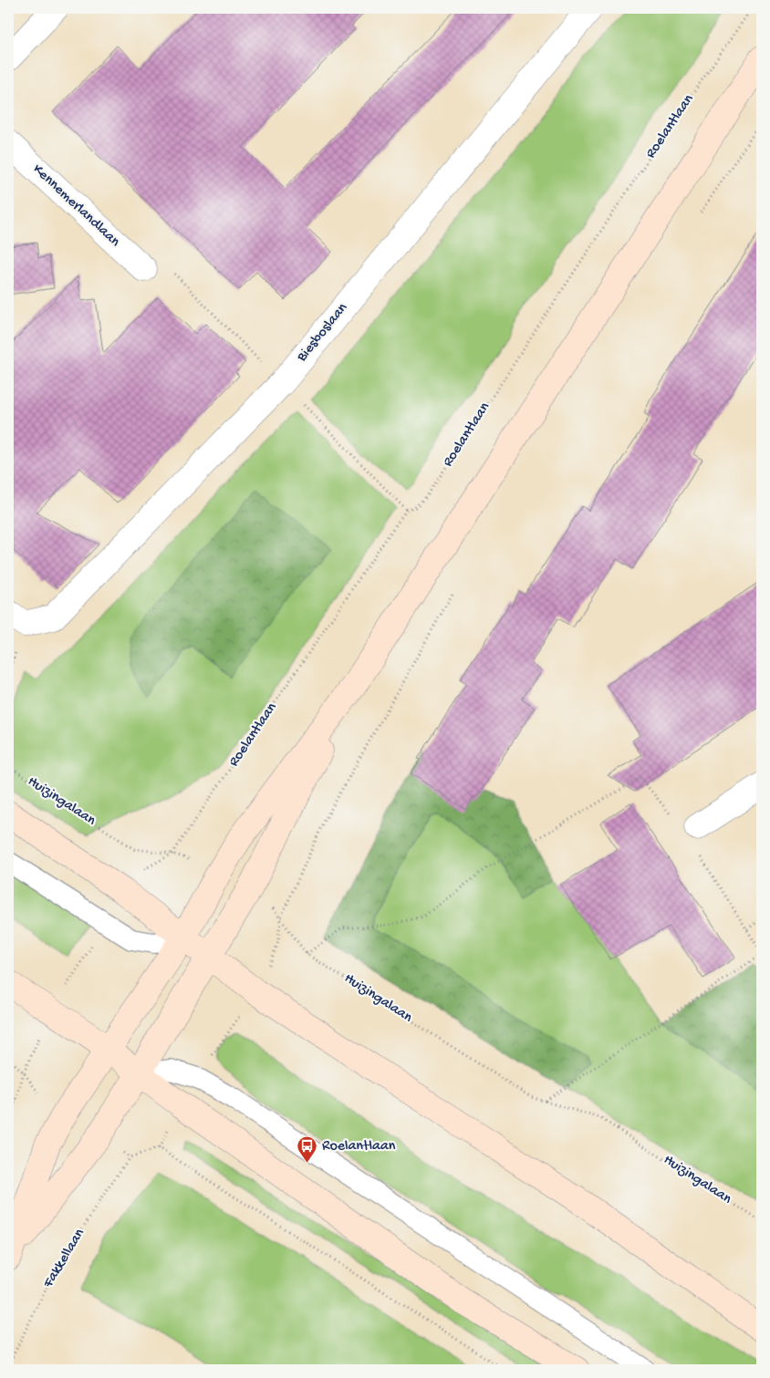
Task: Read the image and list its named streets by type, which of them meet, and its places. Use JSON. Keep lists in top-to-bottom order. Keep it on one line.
{"streets":{"street":["Kennemerlandlaan","Biesboslaan"],"path":["Roelantlaan","Huizingalaan","Fakkellaan"]},"crossings":[["Roelantlaan","Huizingalaan"]],"places":{"bus stop":["Roelantlaan"]}}
